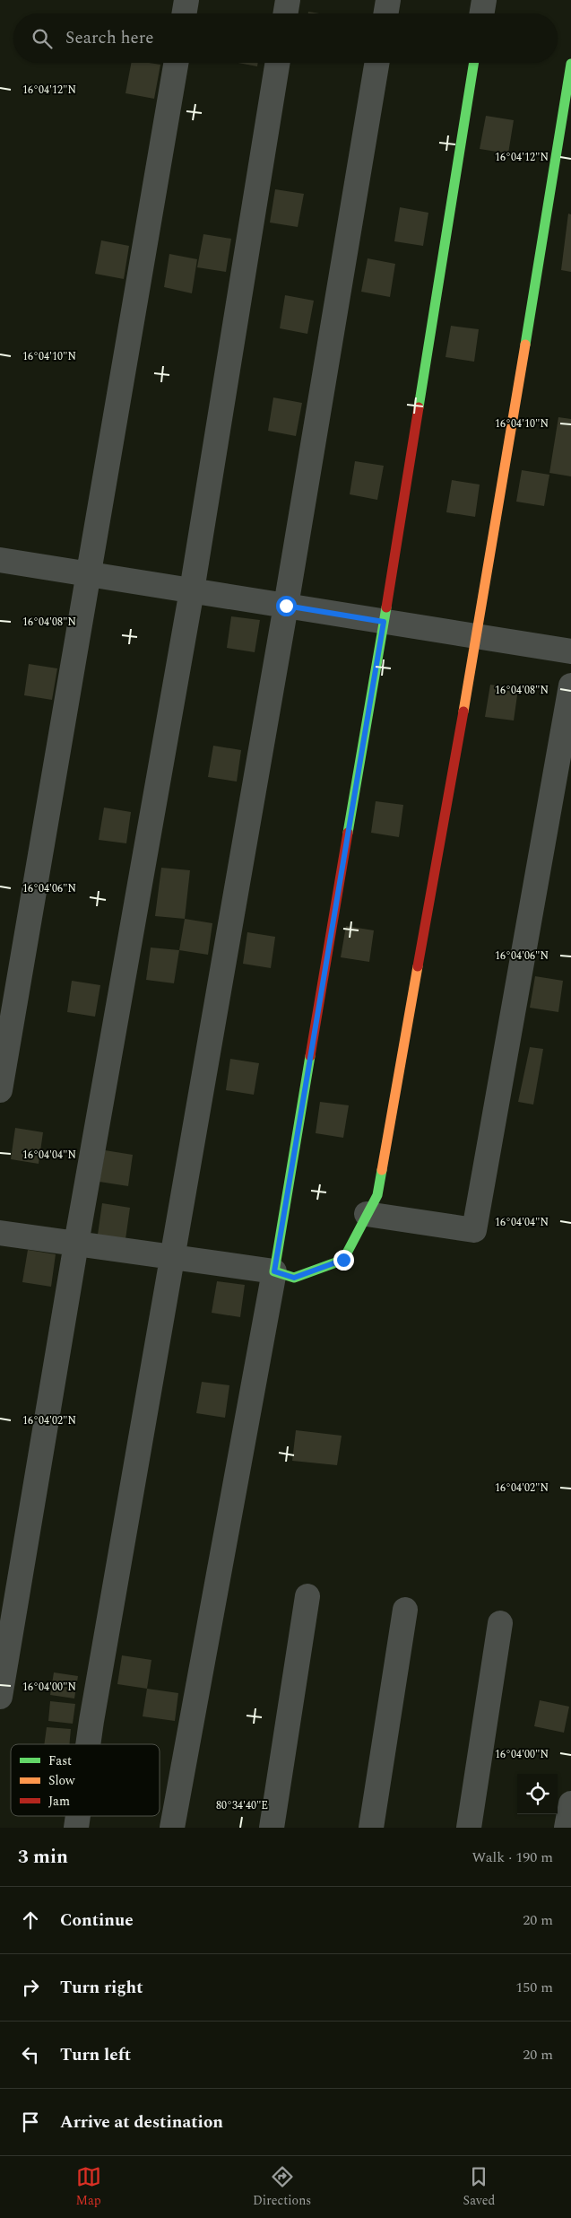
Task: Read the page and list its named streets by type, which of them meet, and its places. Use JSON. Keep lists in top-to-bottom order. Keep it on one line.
{"legend":["Fast","Slow","Jam"],"page":{"search":"Search here","heading":["3 min","Walk · 190 m"],"list":[["Continue","20 m"],["Turn right","150 m"],["Turn left","20 m"],"Arrive at destination"],"nav":["Map","Directions","Saved"]},"coordinates":["16°04'12\"N","16°04'10\"N","16°04'08\"N","16°04'06\"N","16°04'04\"N","16°04'02\"N","16°04'00\"N","80°34'40\"E"]}
